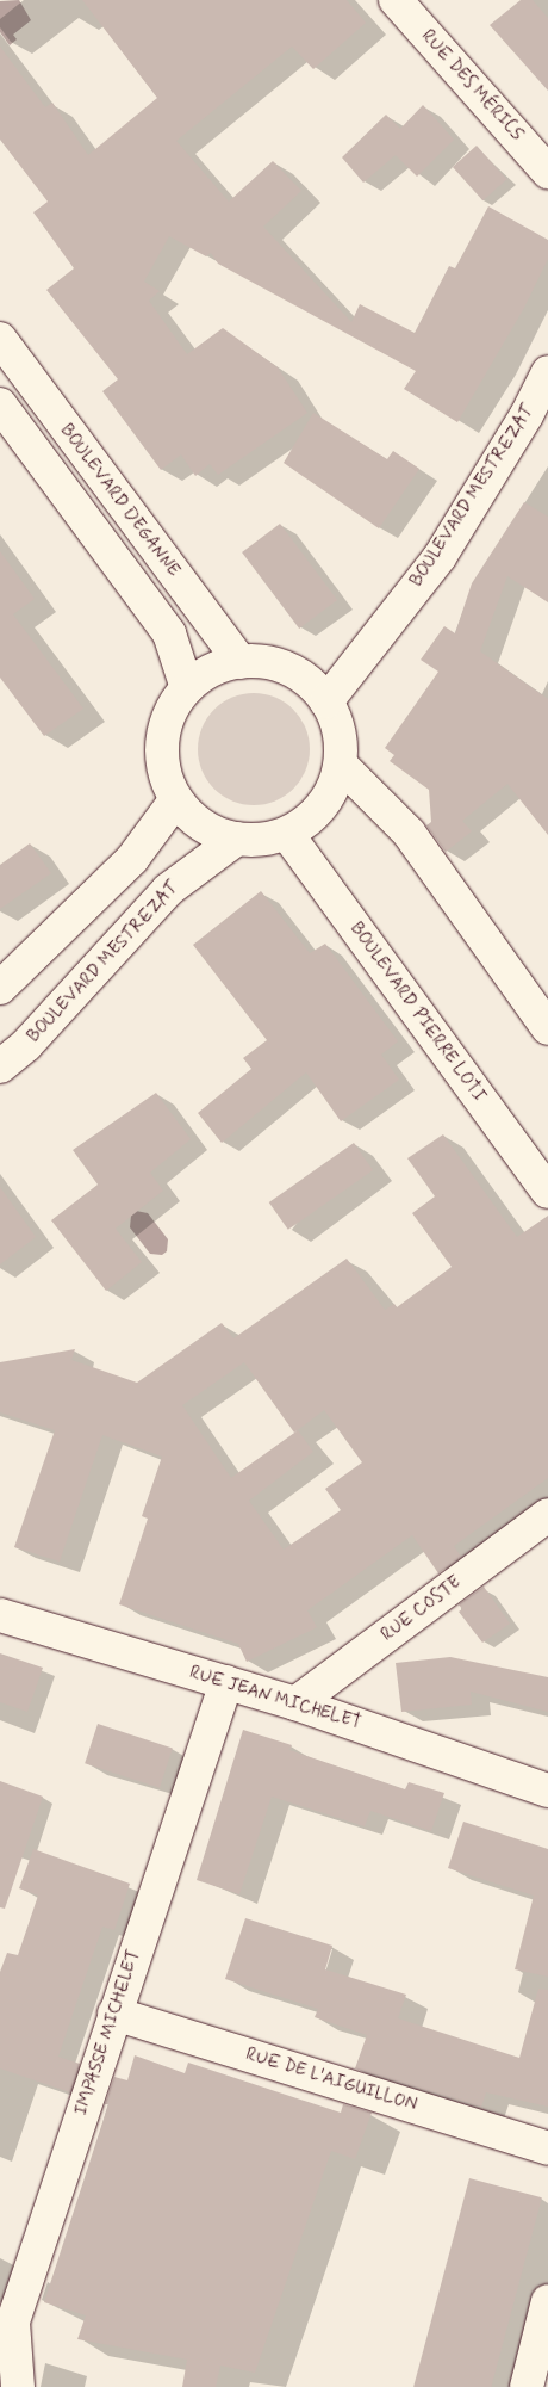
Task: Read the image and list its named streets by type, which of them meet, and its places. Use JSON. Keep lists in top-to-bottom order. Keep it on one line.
{"streets":{"street":["RUE DES MÉRICS","BOULEVARD MESTREZAT","BOULEVARD DEGANNE","BOULEVARD PIERRE LOTI","RUE COSTE","RUE JEAN MICHELET","IMPASSE MICHELET","RUE DE L'AIGUILLON"]},"crossings":[["BOULEVARD MESTREZAT","BOULEVARD DEGANNE"],["BOULEVARD MESTREZAT","BOULEVARD PIERRE LOTI"],["BOULEVARD DEGANNE","BOULEVARD PIERRE LOTI"],["RUE COSTE","RUE JEAN MICHELET"],["RUE JEAN MICHELET","IMPASSE MICHELET"],["IMPASSE MICHELET","RUE DE L'AIGUILLON"]]}
